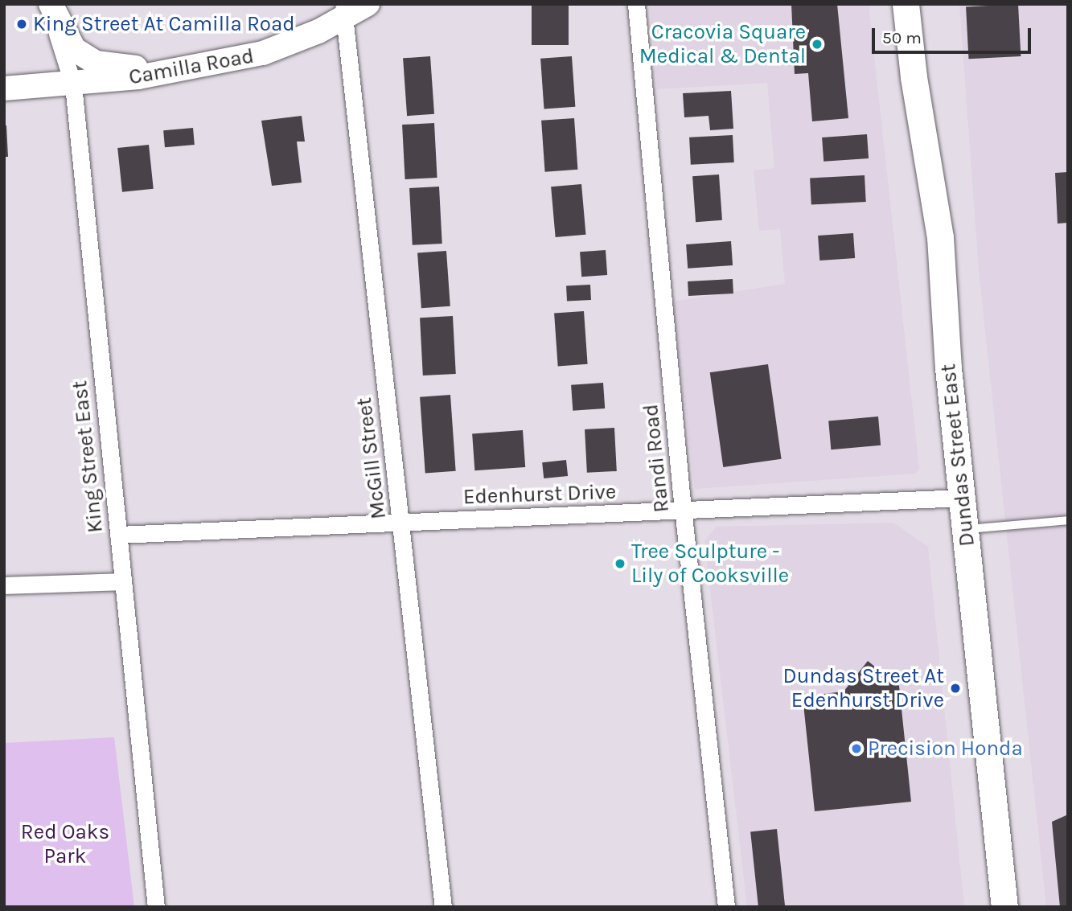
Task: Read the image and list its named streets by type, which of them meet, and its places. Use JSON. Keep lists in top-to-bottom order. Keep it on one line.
{"streets":{"main road":["Dundas Street East"],"street":["Camilla Road","King Street East","McGill Street","Randi Road","Edenhurst Drive"]},"crossings":[["Camilla Road","King Street East"],["Camilla Road","McGill Street"],["Dundas Street East","Edenhurst Drive"],["King Street East","Edenhurst Drive"],["McGill Street","Edenhurst Drive"],["Randi Road","Edenhurst Drive"]],"parks":["Red Oaks Park"],"places":["King Street At Camilla Road","Cracovia Square Medical & Dental","Tree Sculpture - Lily of Cooksville","Dundas Street At Edenhurst Drive","Precision Honda"],"scale_bar":"50 m"}
